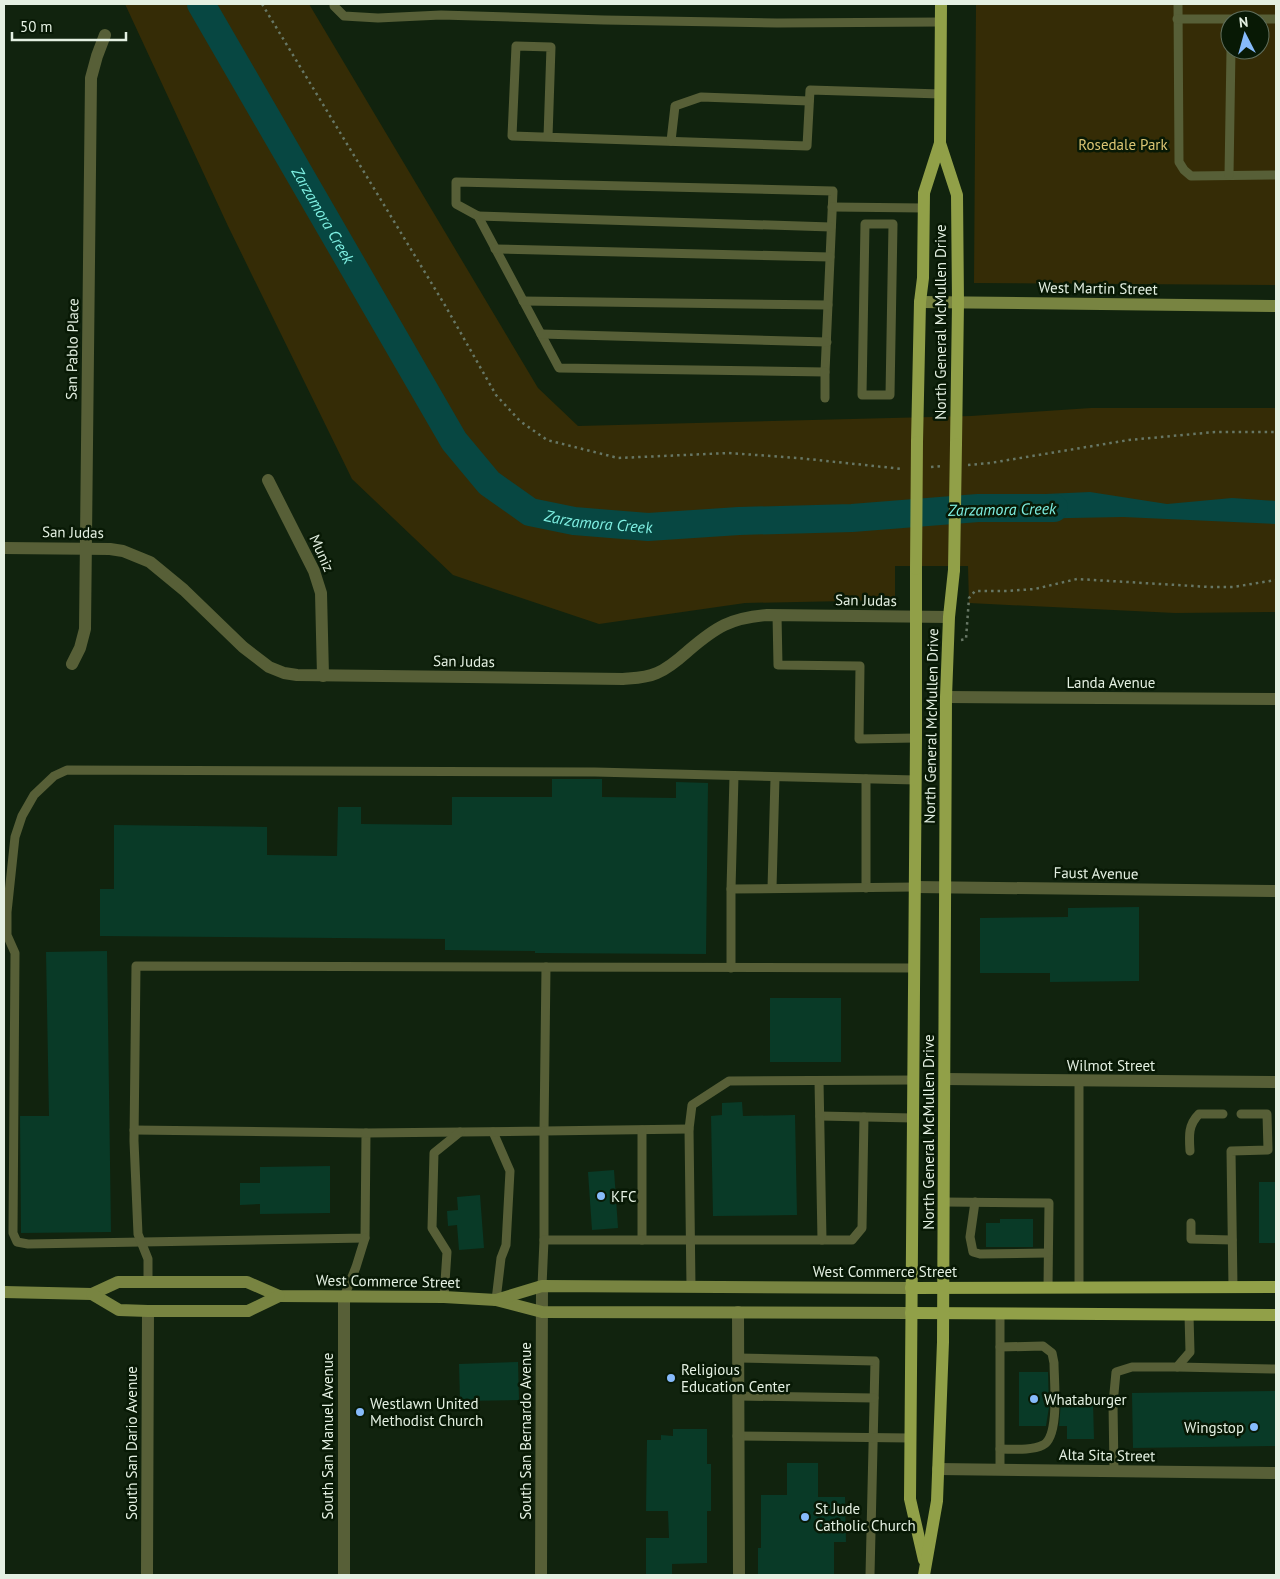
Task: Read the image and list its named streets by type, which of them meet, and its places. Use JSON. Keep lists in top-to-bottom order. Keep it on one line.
{"streets":{"main road":["West Martin Street","North General McMullen Drive","West Commerce Street"],"street":["San Pablo Place","San Judas","Muniz","Landa Avenue","Faust Avenue","Wilmot Street","South San Bernardo Avenue","South San Manuel Avenue","South San Dario Avenue","Alta Sita Street"]},"crossings":[["West Martin Street","North General McMullen Drive"],["North General McMullen Drive","San Judas"],["North General McMullen Drive","Landa Avenue"],["North General McMullen Drive","Faust Avenue"],["North General McMullen Drive","Wilmot Street"],["North General McMullen Drive","West Commerce Street"],["North General McMullen Drive","Alta Sita Street"],["San Pablo Place","San Judas"],["San Judas","Muniz"],["West Commerce Street","South San Bernardo Avenue"],["West Commerce Street","South San Manuel Avenue"],["West Commerce Street","South San Dario Avenue"]],"water":["Zarzamora Creek"],"parks":["Rosedale Park"],"places":["KFC","Religious Education Center","Whataburger","Westlawn United Methodist Church","Wingstop","St Jude Catholic Church"],"scale_bar":"50 m","north":"top"}
